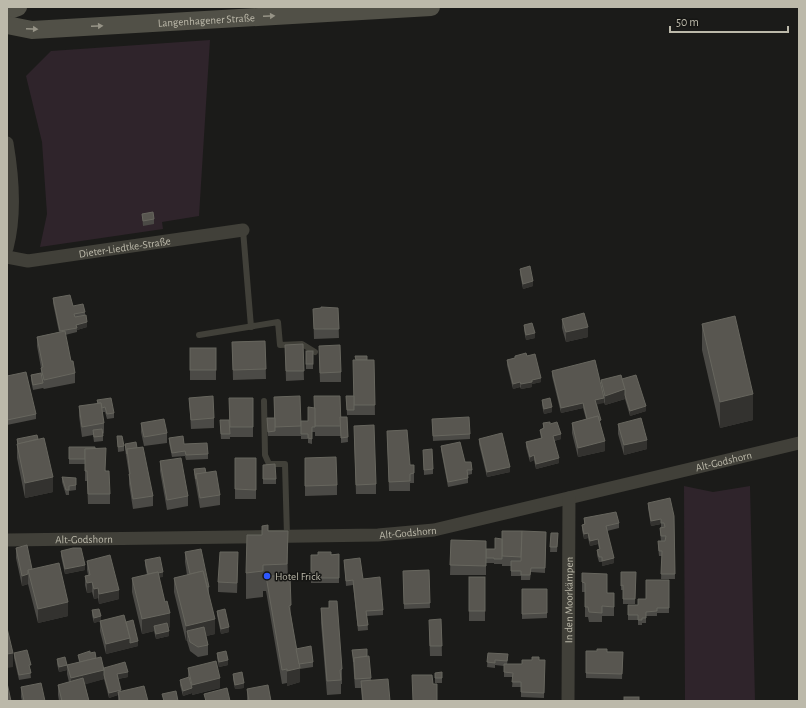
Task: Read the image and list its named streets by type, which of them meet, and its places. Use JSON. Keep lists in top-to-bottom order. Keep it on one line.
{"streets":{"main road":["Langenhagener Straße"],"street":["Dieter-Liedtke-Straße","Alt-Godshorn","In den Moorkämpen"]},"crossings":[["Alt-Godshorn","In den Moorkämpen"]],"one_way":["Langenhagener Straße"],"places":["Hotel Frick"],"scale_bar":"50 m"}
